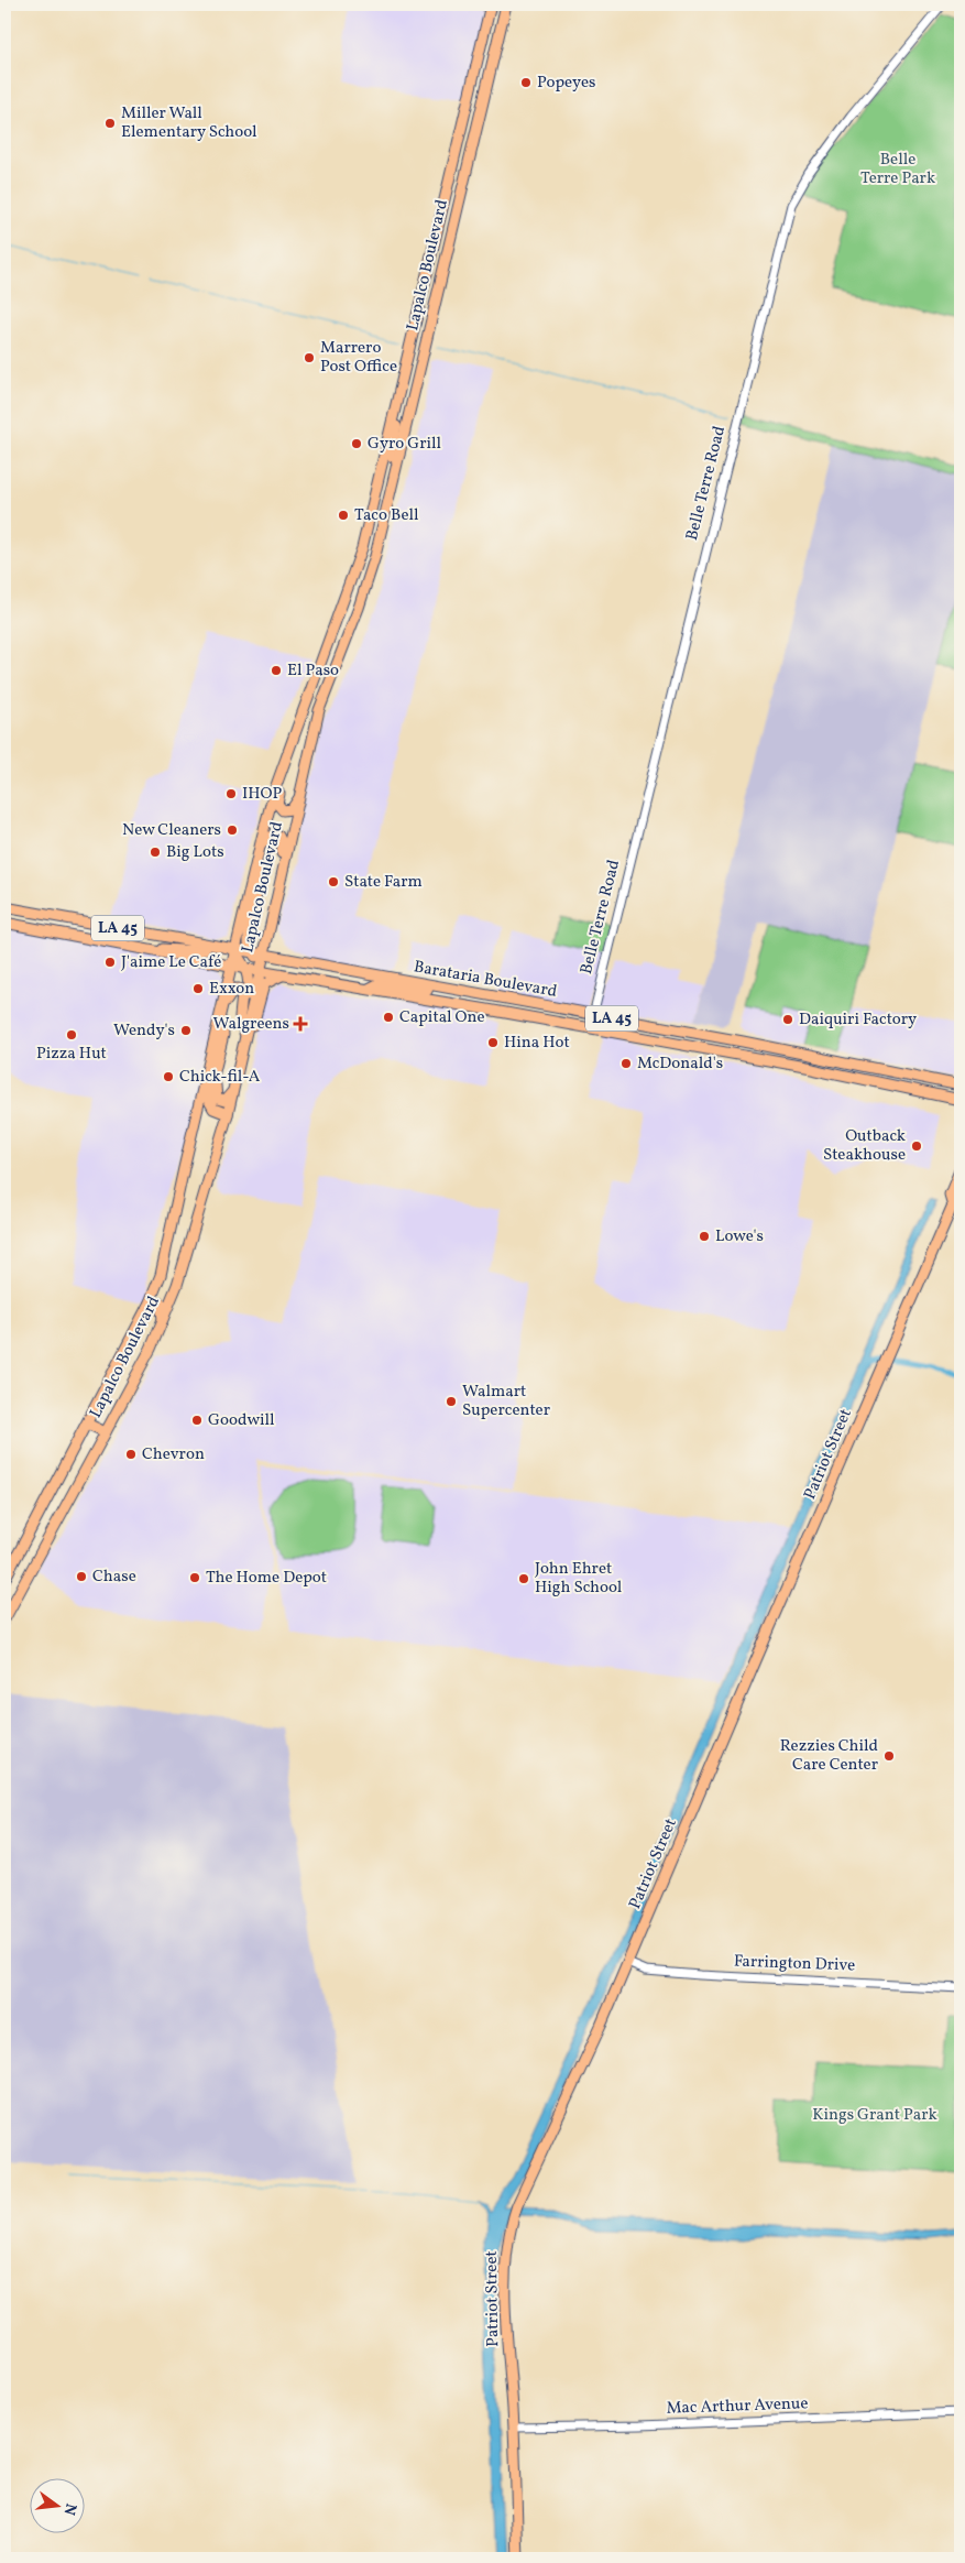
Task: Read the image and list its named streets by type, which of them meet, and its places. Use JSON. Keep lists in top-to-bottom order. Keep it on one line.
{"streets":{"main road":["Lapalco Boulevard","LA 45","Barataria Boulevard","Patriot Street"],"street":["Belle Terre Road","Farrington Drive","Mac Arthur Avenue"]},"crossings":[["Lapalco Boulevard","Barataria Boulevard"],["Belle Terre Road","Barataria Boulevard"],["Patriot Street","Farrington Drive"],["Patriot Street","Mac Arthur Avenue"]],"parks":["Belle Terre Park","Kings Grant Park"],"places":{"other":["Popeyes","Miller Wall Elementary School","Marrero Post Office","Gyro Grill","Taco Bell","El Paso","IHOP","New Cleaners","Big Lots","State Farm","J'aime Le Café","Exxon","Capital One","Daiquiri Factory","Wendy's","Pizza Hut","Hina Hot","McDonald's","Chick-fil-A","Outback Steakhouse","Lowe's","Walmart Supercenter","Goodwill","Chevron","Chase","The Home Depot","John Ehret High School","Rezzies Child Care Center"],"health":["Walgreens"]},"north":"right"}
